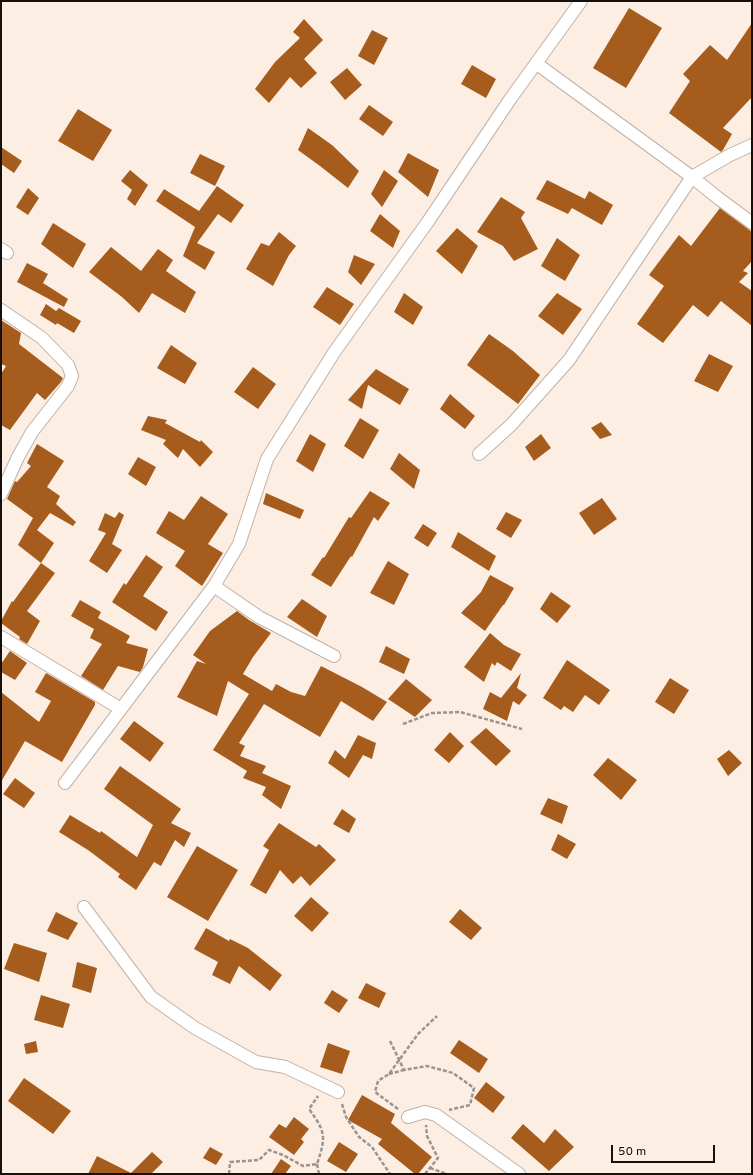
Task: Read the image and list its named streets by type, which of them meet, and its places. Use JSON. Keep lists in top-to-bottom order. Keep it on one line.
{"scale_bar":"50 m"}
